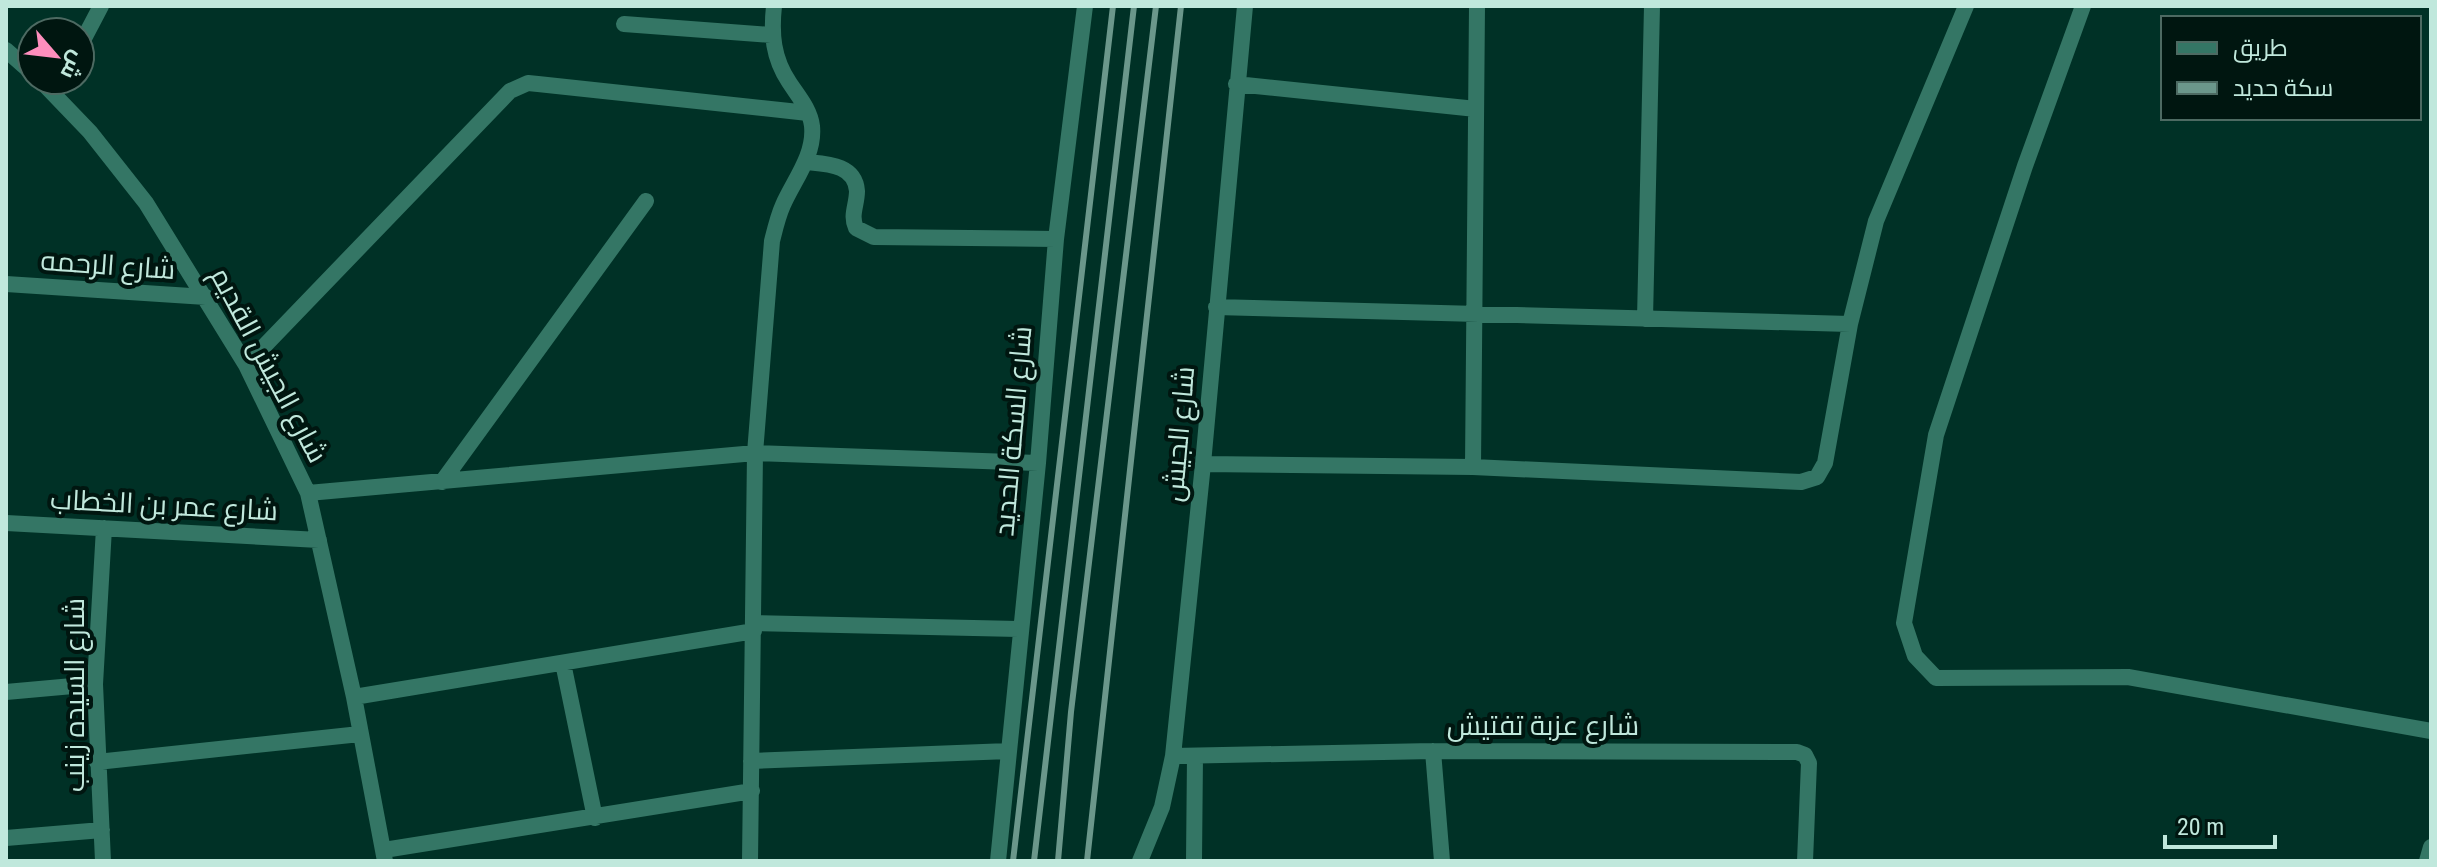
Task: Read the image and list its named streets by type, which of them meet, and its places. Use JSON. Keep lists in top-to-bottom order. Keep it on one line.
{"streets":{"street":["شارع الرحمه","شارع الجيش القديم","شارع السكة الحديد","شارع الجيش","شارع عمر بن الخطاب","شارع السيده زينب","شارع عزبة تفتيش"]},"crossings":[["شارع الرحمه","شارع الجيش القديم"],["شارع الجيش القديم","شارع عمر بن الخطاب"],["شارع الجيش","شارع عزبة تفتيش"],["شارع عمر بن الخطاب","شارع السيده زينب"]],"legend":["طريق","سكة حديد"],"scale_bar":"20 m","north":"bottom right"}
